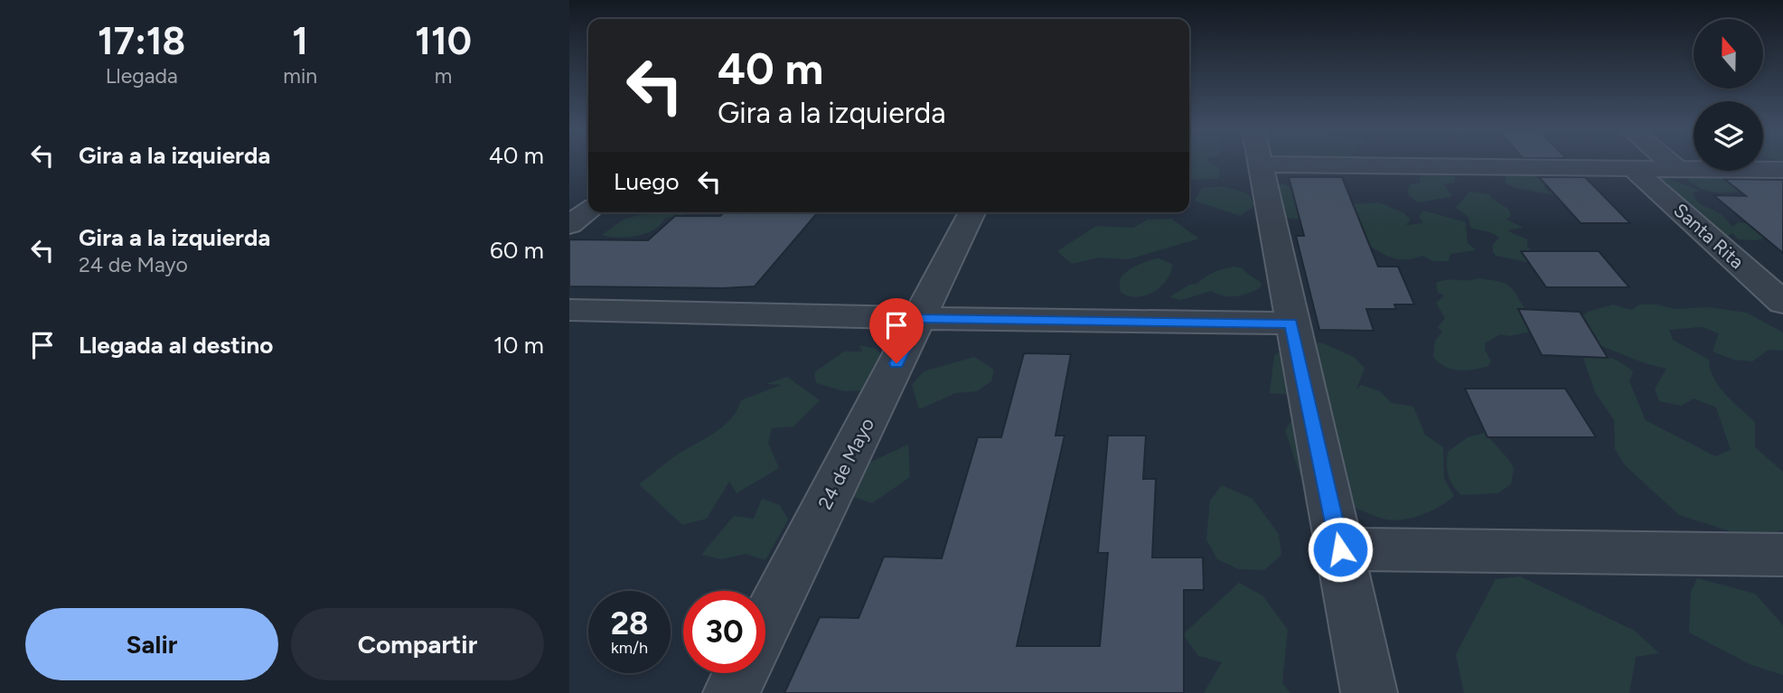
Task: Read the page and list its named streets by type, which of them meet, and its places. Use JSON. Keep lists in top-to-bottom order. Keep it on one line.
{"streets":{"street":["Santa Rita","24 de Mayo"]},"north":"top","page":{"eta":["17:18","Llegada","1","min","110","m"],"turn":["40 m","Gira a la izquierda"],"list":[{"name":"Gira a la izquierda","value":"40 m"},{"name":"Gira a la izquierda","note":"24 de Mayo","value":"60 m"},{"name":"Llegada al destino","value":"10 m"}],"then":"Luego","speed":"28 km/h","limit":"30","buttons":["Salir","Compartir"]}}
